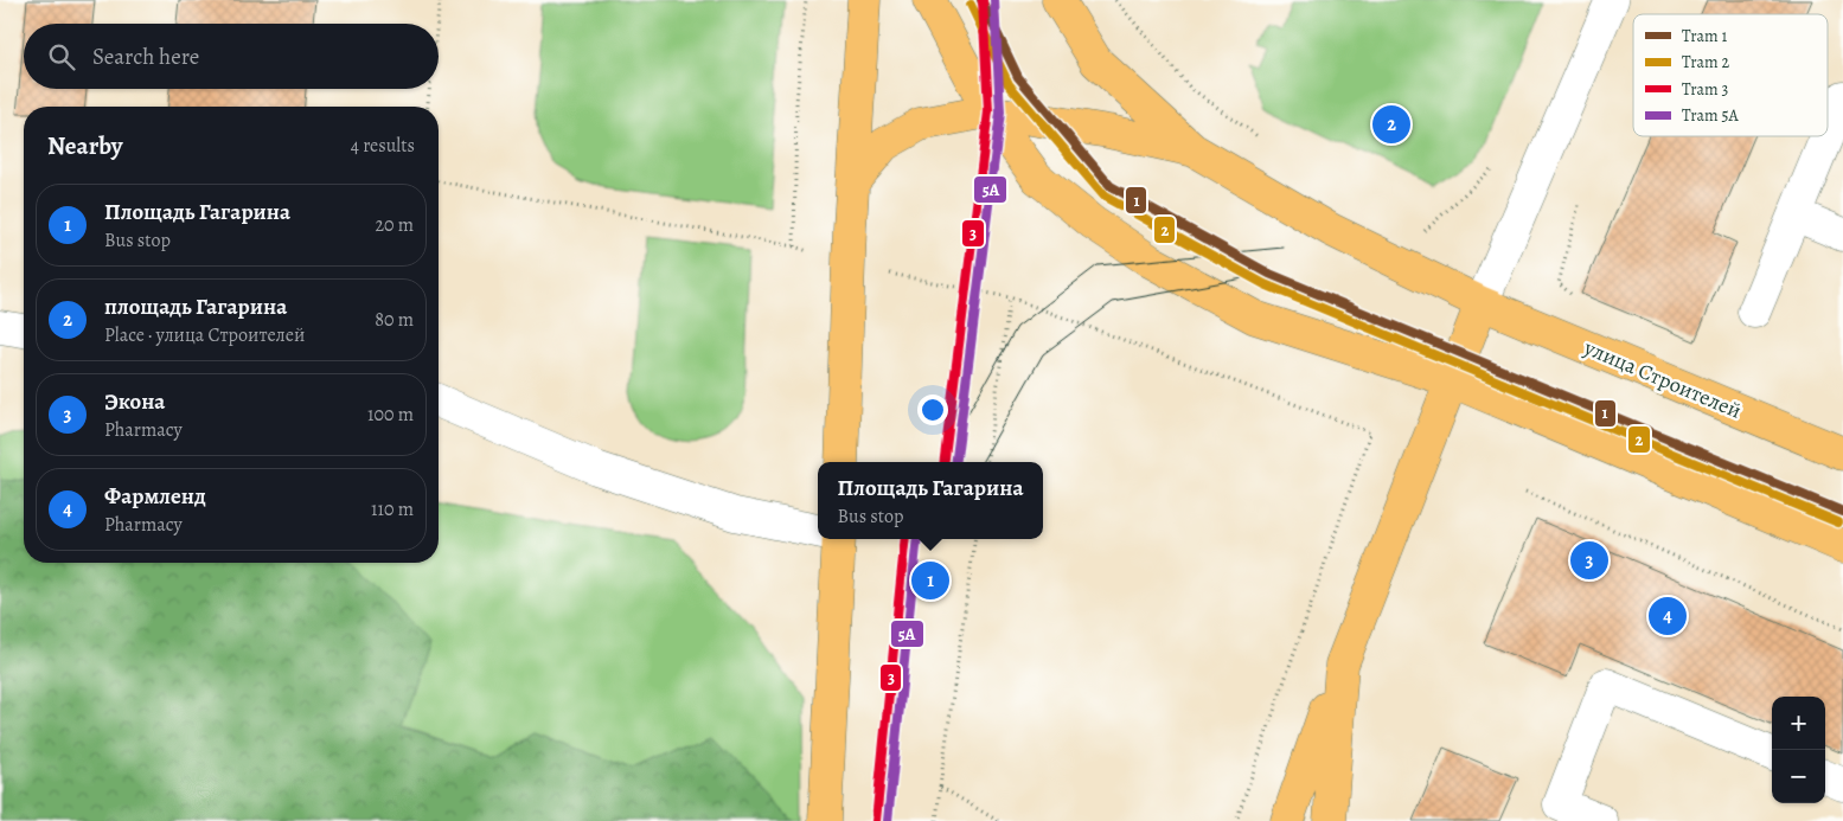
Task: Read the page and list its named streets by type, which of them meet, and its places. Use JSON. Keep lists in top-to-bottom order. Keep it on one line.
{"streets":{"main road":["улица Строителей"]},"lines":["tram line 1","tram line 3","tram line 5А","tram line 2"],"legend":["Tram 1","Tram 2","Tram 3","Tram 5А"],"page":{"search":"Search here","pins":["2","3","1","4"],"heading":["Nearby","4 results"],"list":[{"mark":"1","name":"Площадь Гагарина","note":"Bus stop","value":"20 m"},{"mark":"2","name":"площадь Гагарина","note":"Place · улица Строителей","value":"80 m"},{"mark":"3","name":"Экона","note":"Pharmacy","value":"100 m"},{"mark":"4","name":"Фармленд","note":"Pharmacy","value":"110 m"}],"popup":["Площадь Гагарина","Bus stop"],"map_buttons":["+","−"]}}
